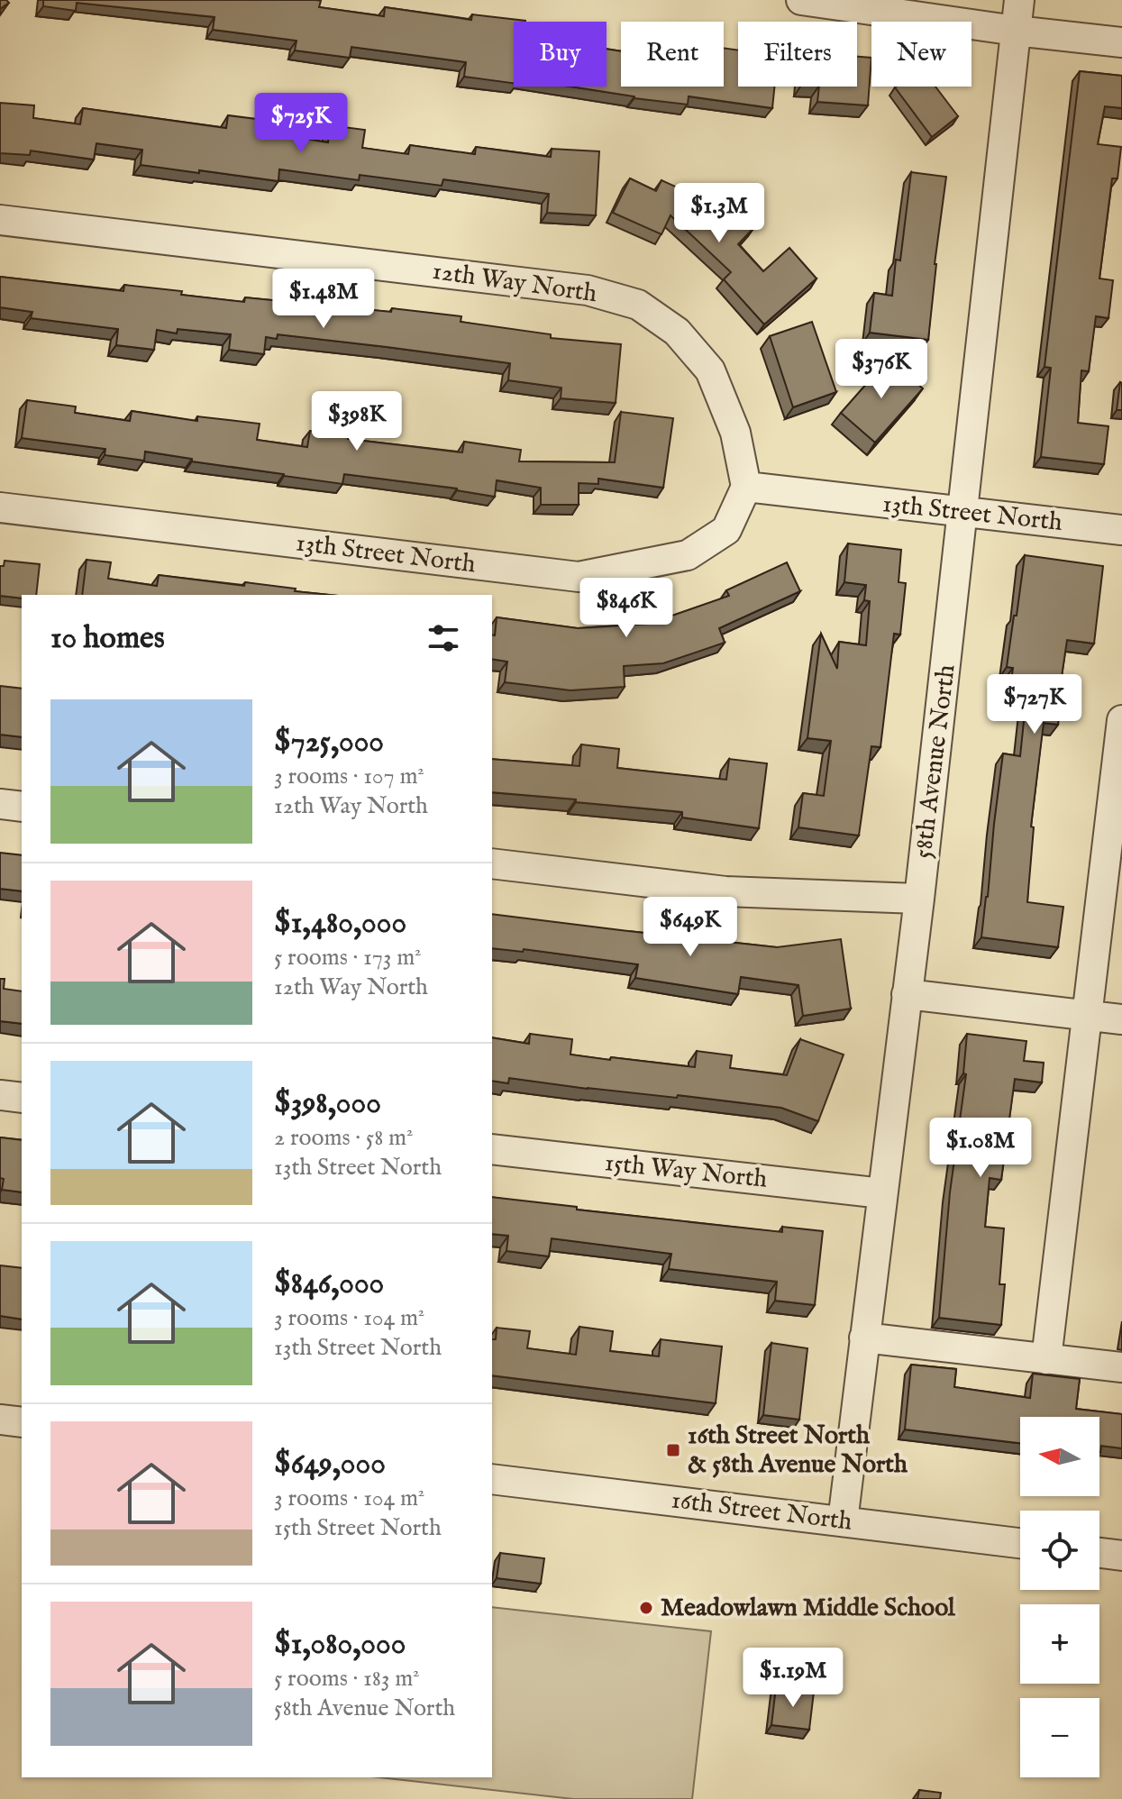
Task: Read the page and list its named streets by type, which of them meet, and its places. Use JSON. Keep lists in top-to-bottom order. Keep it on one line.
{"streets":{"street":["12th Way North","13th Street North","58th Avenue North","15th Way North","16th Street North"]},"crossings":[["12th Way North","13th Street North"],["13th Street North","58th Avenue North"],["58th Avenue North","15th Way North"],["58th Avenue North","16th Street North"]],"places":{"transit":["16th Street North & 58th Avenue North"],"other":["Meadowlawn Middle School"]},"north":"left","page":{"chip":["Buy","Rent","Filters","New"],"price":["$725K","$1.3M","$1.48M","$376K","$398K","$846K","$727K","$649K","$1.08M","$1.19M"],"heading":"10 homes","list":[{"name":"$725,000","note":"3 rooms · 107 m² · 12th Way North"},{"name":"$1,480,000","note":"5 rooms · 173 m² · 12th Way North"},{"name":"$398,000","note":"2 rooms · 58 m² · 13th Street North"},{"name":"$846,000","note":"3 rooms · 104 m² · 13th Street North"},{"name":"$649,000","note":"3 rooms · 104 m² · 15th Street North"},{"name":"$1,080,000","note":"5 rooms · 183 m² · 58th Avenue North"}],"map_buttons":["+","−"]}}
